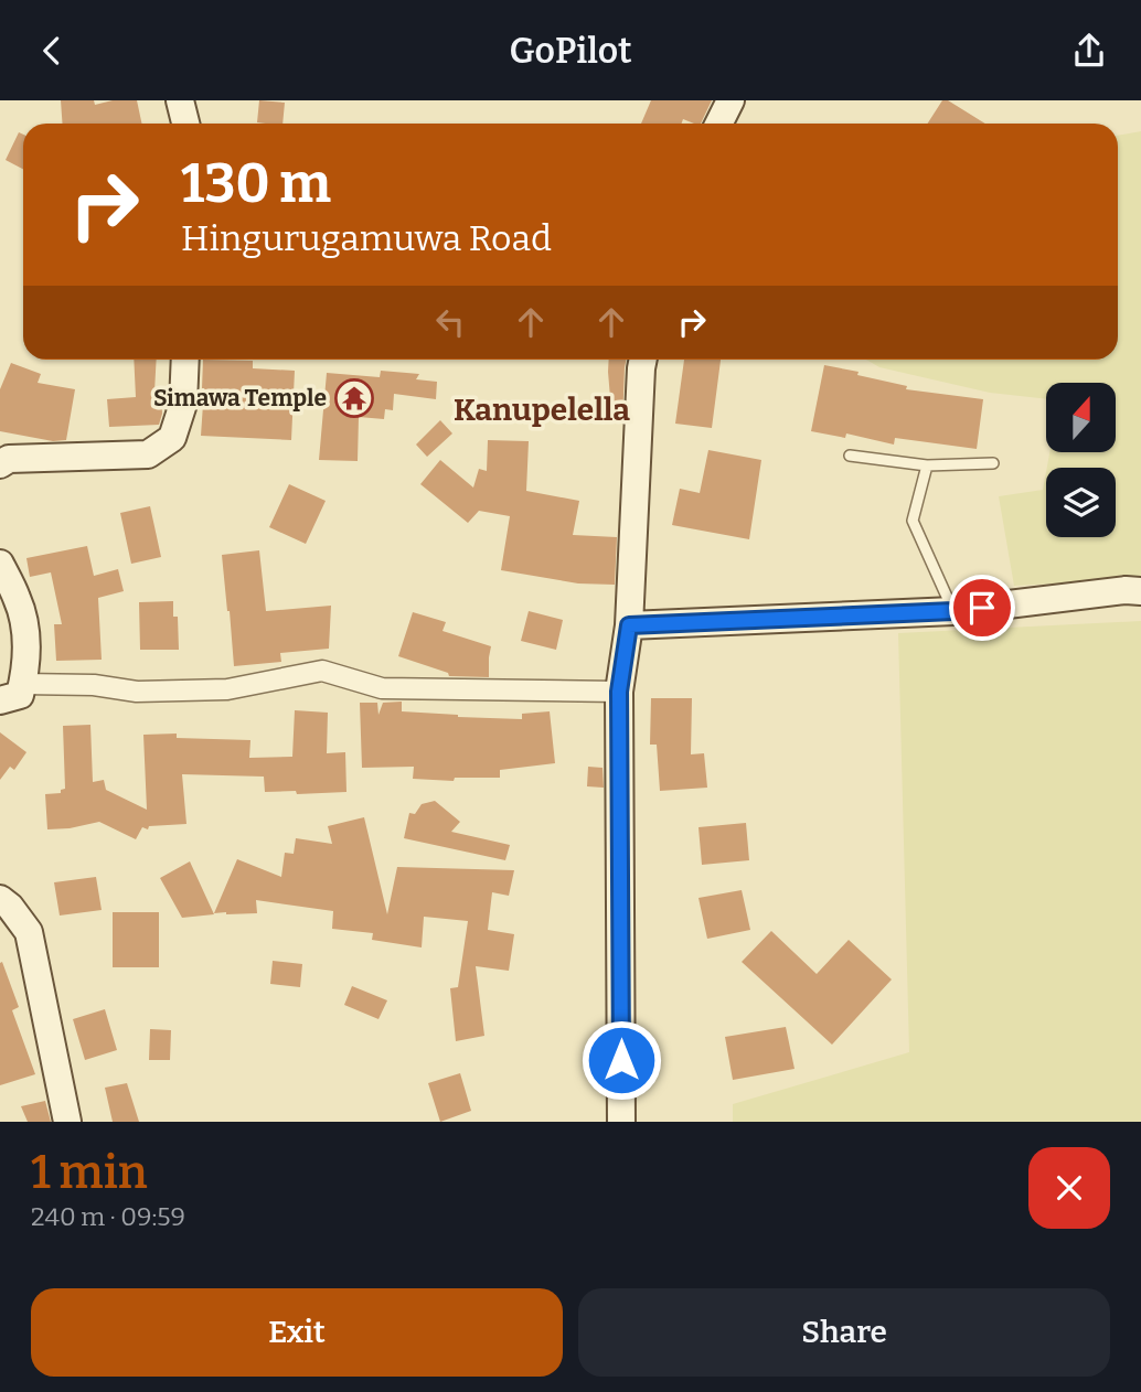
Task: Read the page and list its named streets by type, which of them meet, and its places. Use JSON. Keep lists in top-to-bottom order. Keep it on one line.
{"districts":["Kanupelella"],"places":{"temple":["Simawa Temple"]},"north":"top","page":{"header":"GoPilot","turn":["130 m","Hingurugamuwa Road"],"heading":["1 min","240 m · 09:59"],"buttons":["Exit","Share"]}}
